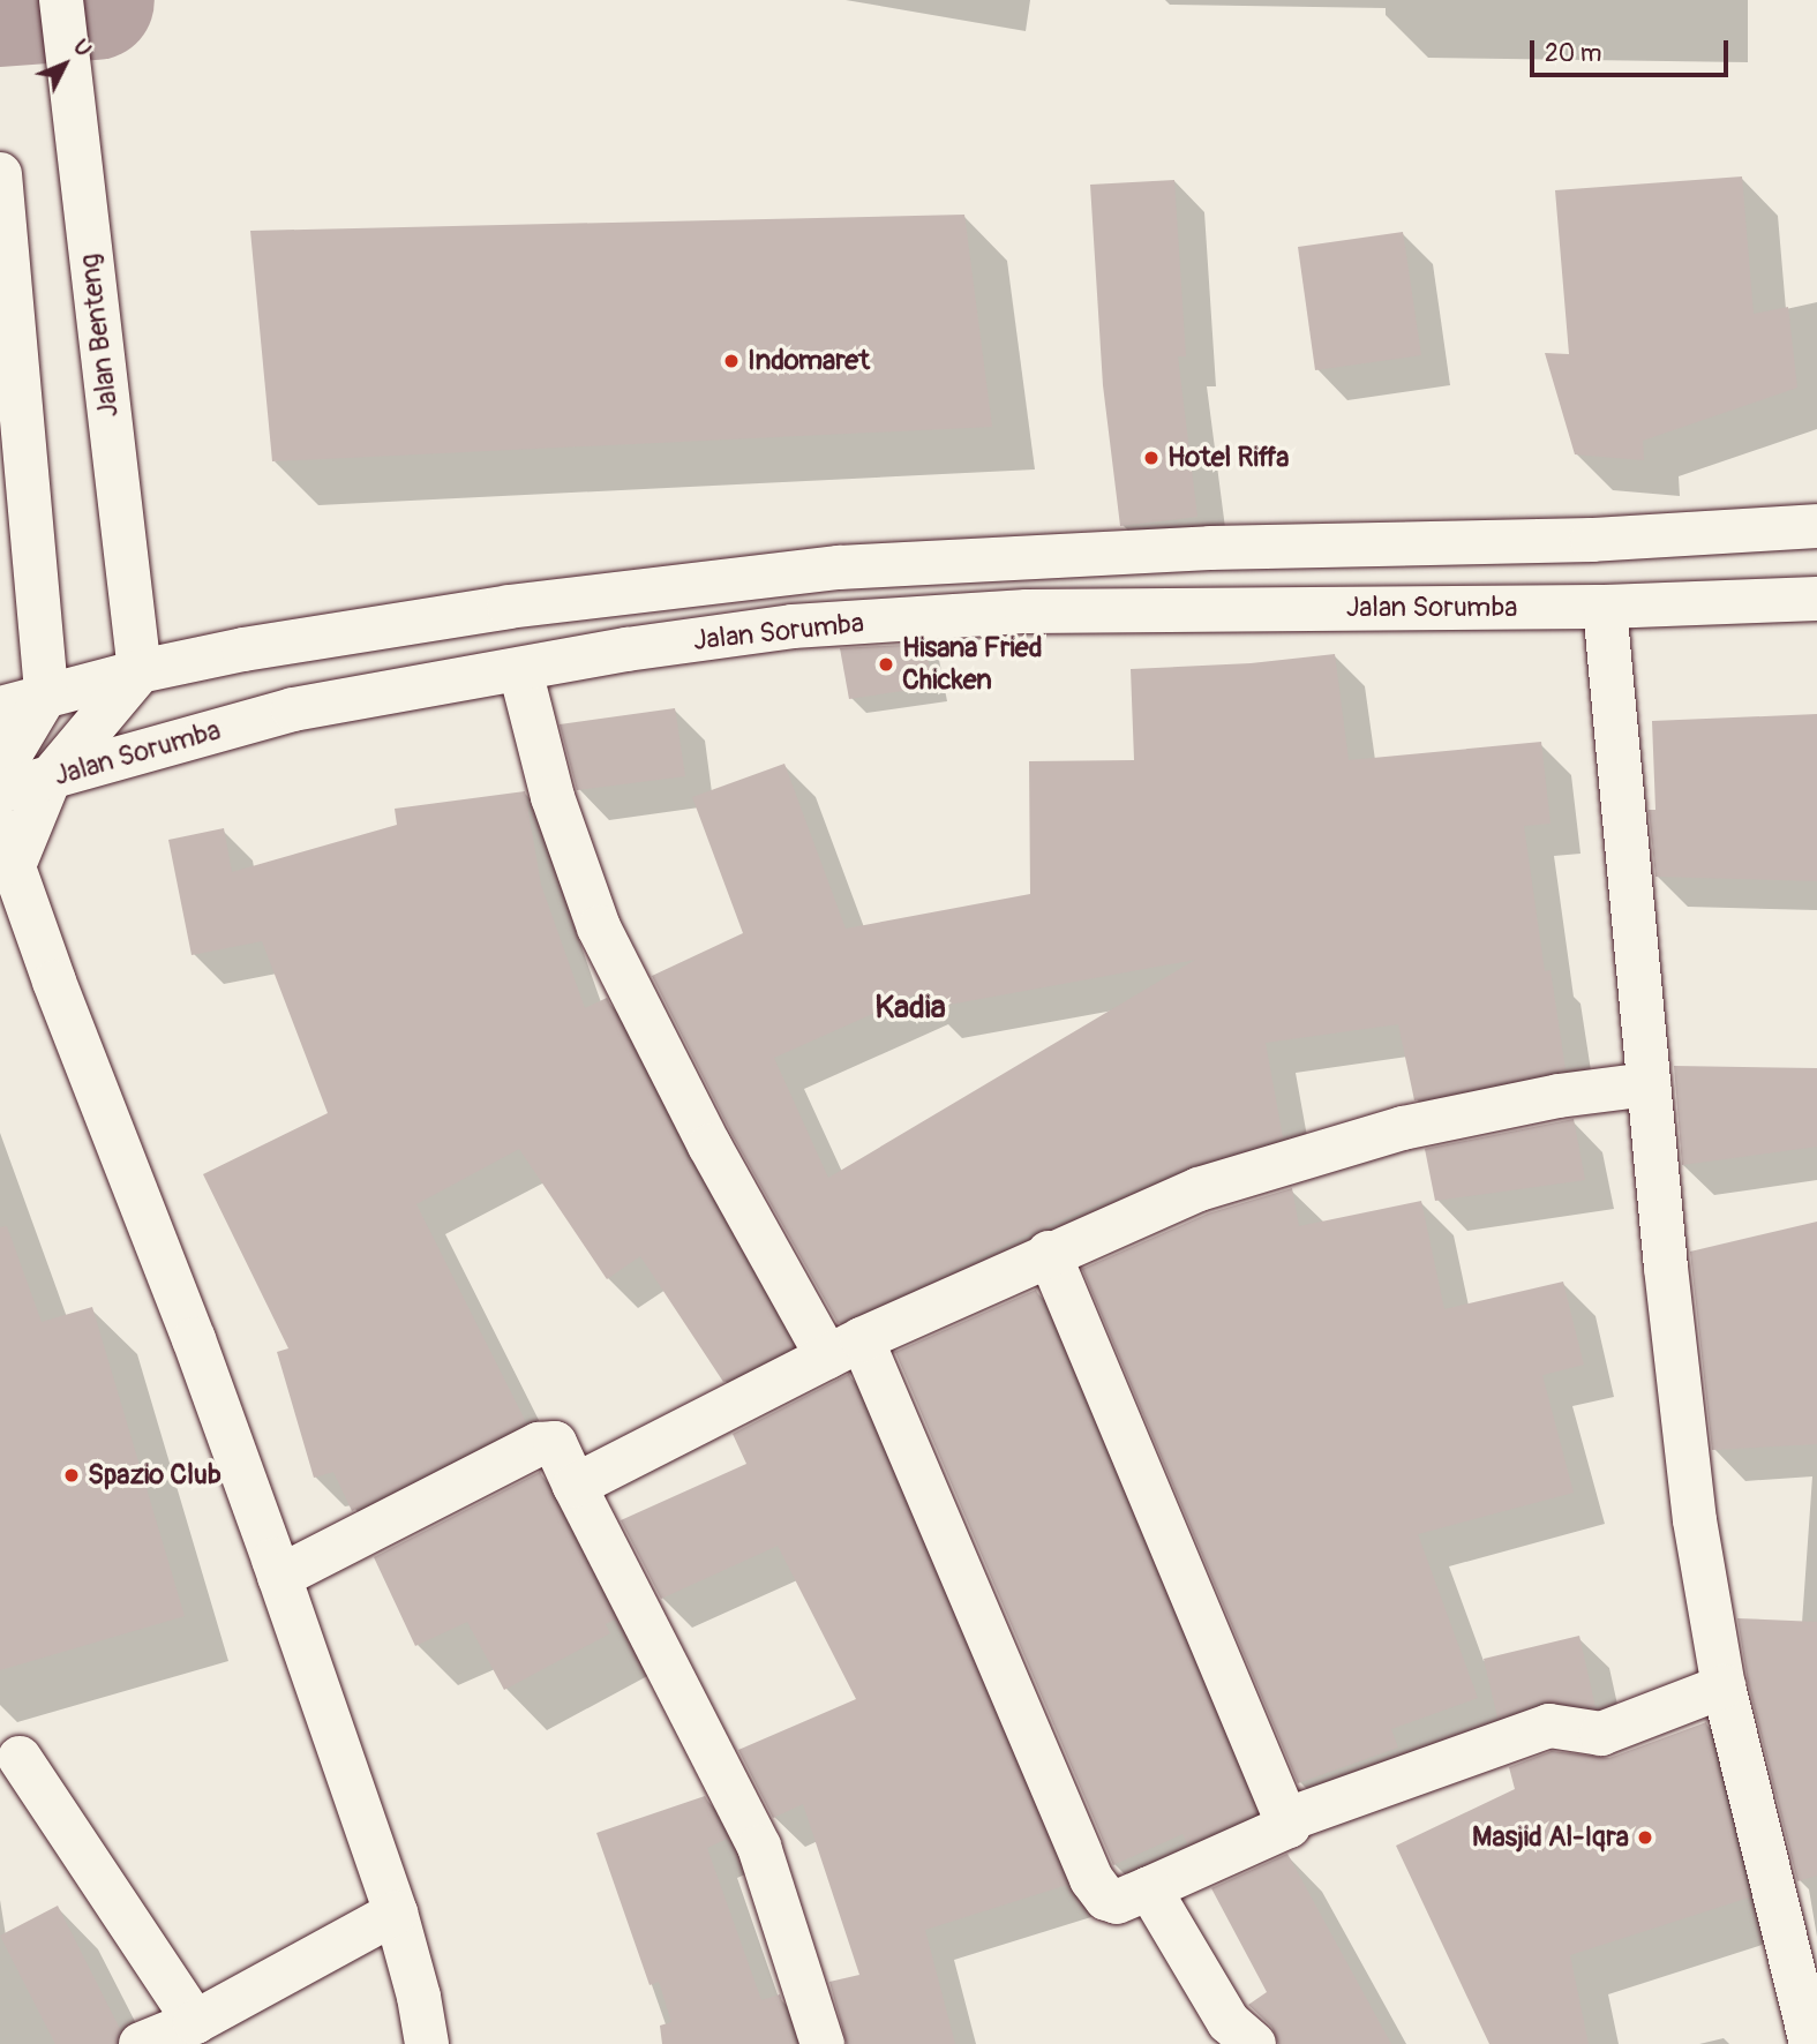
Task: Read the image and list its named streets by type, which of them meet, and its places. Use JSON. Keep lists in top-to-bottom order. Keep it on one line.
{"streets":{"street":["Jalan Benteng","Jalan Sorumba"]},"crossings":[["Jalan Benteng","Jalan Sorumba"]],"districts":["Kadia"],"places":["Indomaret","Hotel Riffa","Hisana Fried Chicken","Spazio Club","Masjid Al-Iqra"],"scale_bar":"20 m","north":"top right"}
